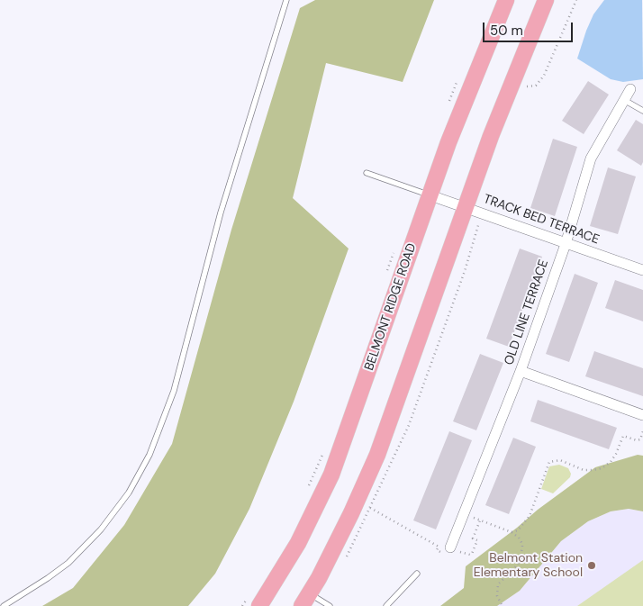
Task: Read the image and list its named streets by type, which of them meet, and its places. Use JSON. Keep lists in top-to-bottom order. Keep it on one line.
{"streets":{"main road":["BELMONT RIDGE ROAD"],"street":["TRACK BED TERRACE","OLD LINE TERRACE"]},"crossings":[["TRACK BED TERRACE","BELMONT RIDGE ROAD"],["TRACK BED TERRACE","OLD LINE TERRACE"]],"places":["Belmont Station Elementary School"],"scale_bar":"50 m"}
